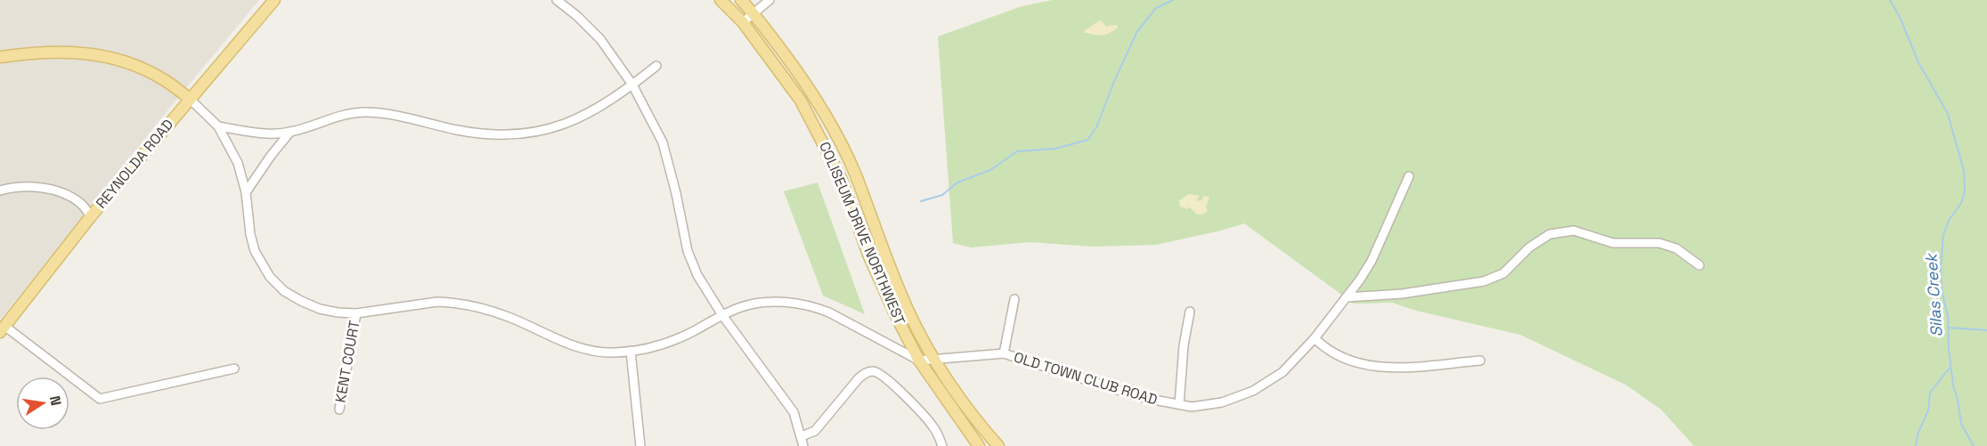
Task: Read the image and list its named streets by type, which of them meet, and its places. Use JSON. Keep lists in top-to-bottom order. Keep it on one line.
{"streets":{"main road":["REYNOLDA ROAD","COLISEUM DRIVE NORTHWEST"],"street":["KENT COURT","OLD TOWN CLUB ROAD"]},"crossings":[["COLISEUM DRIVE NORTHWEST","OLD TOWN CLUB ROAD"]],"water":["Silas Creek"],"north":"right"}
